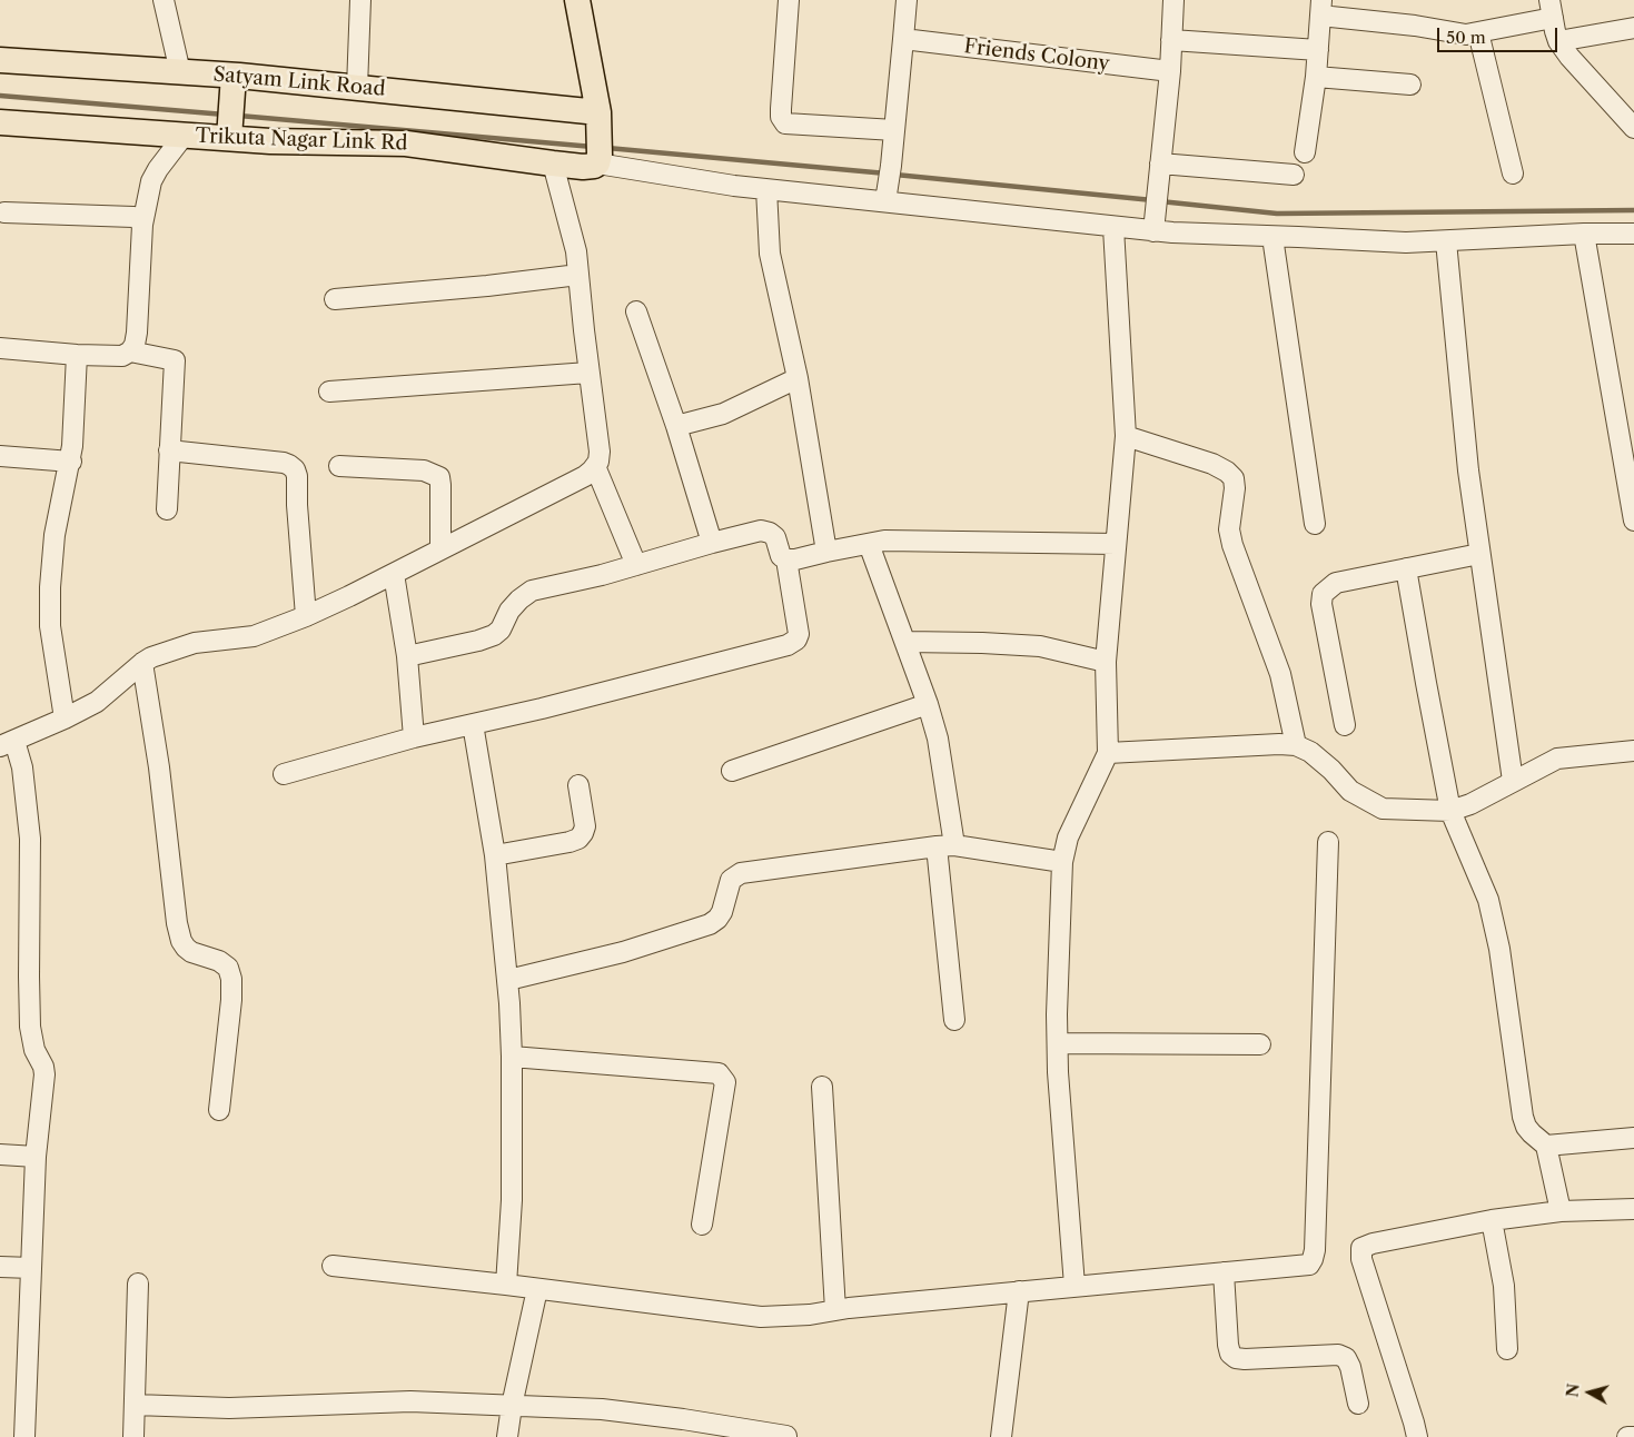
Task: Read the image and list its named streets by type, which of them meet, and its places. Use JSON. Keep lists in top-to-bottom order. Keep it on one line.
{"streets":{"main road":["Satyam Link Road","Trikuta Nagar Link Rd"],"street":["Friends Colony"]},"scale_bar":"50 m","north":"left"}
